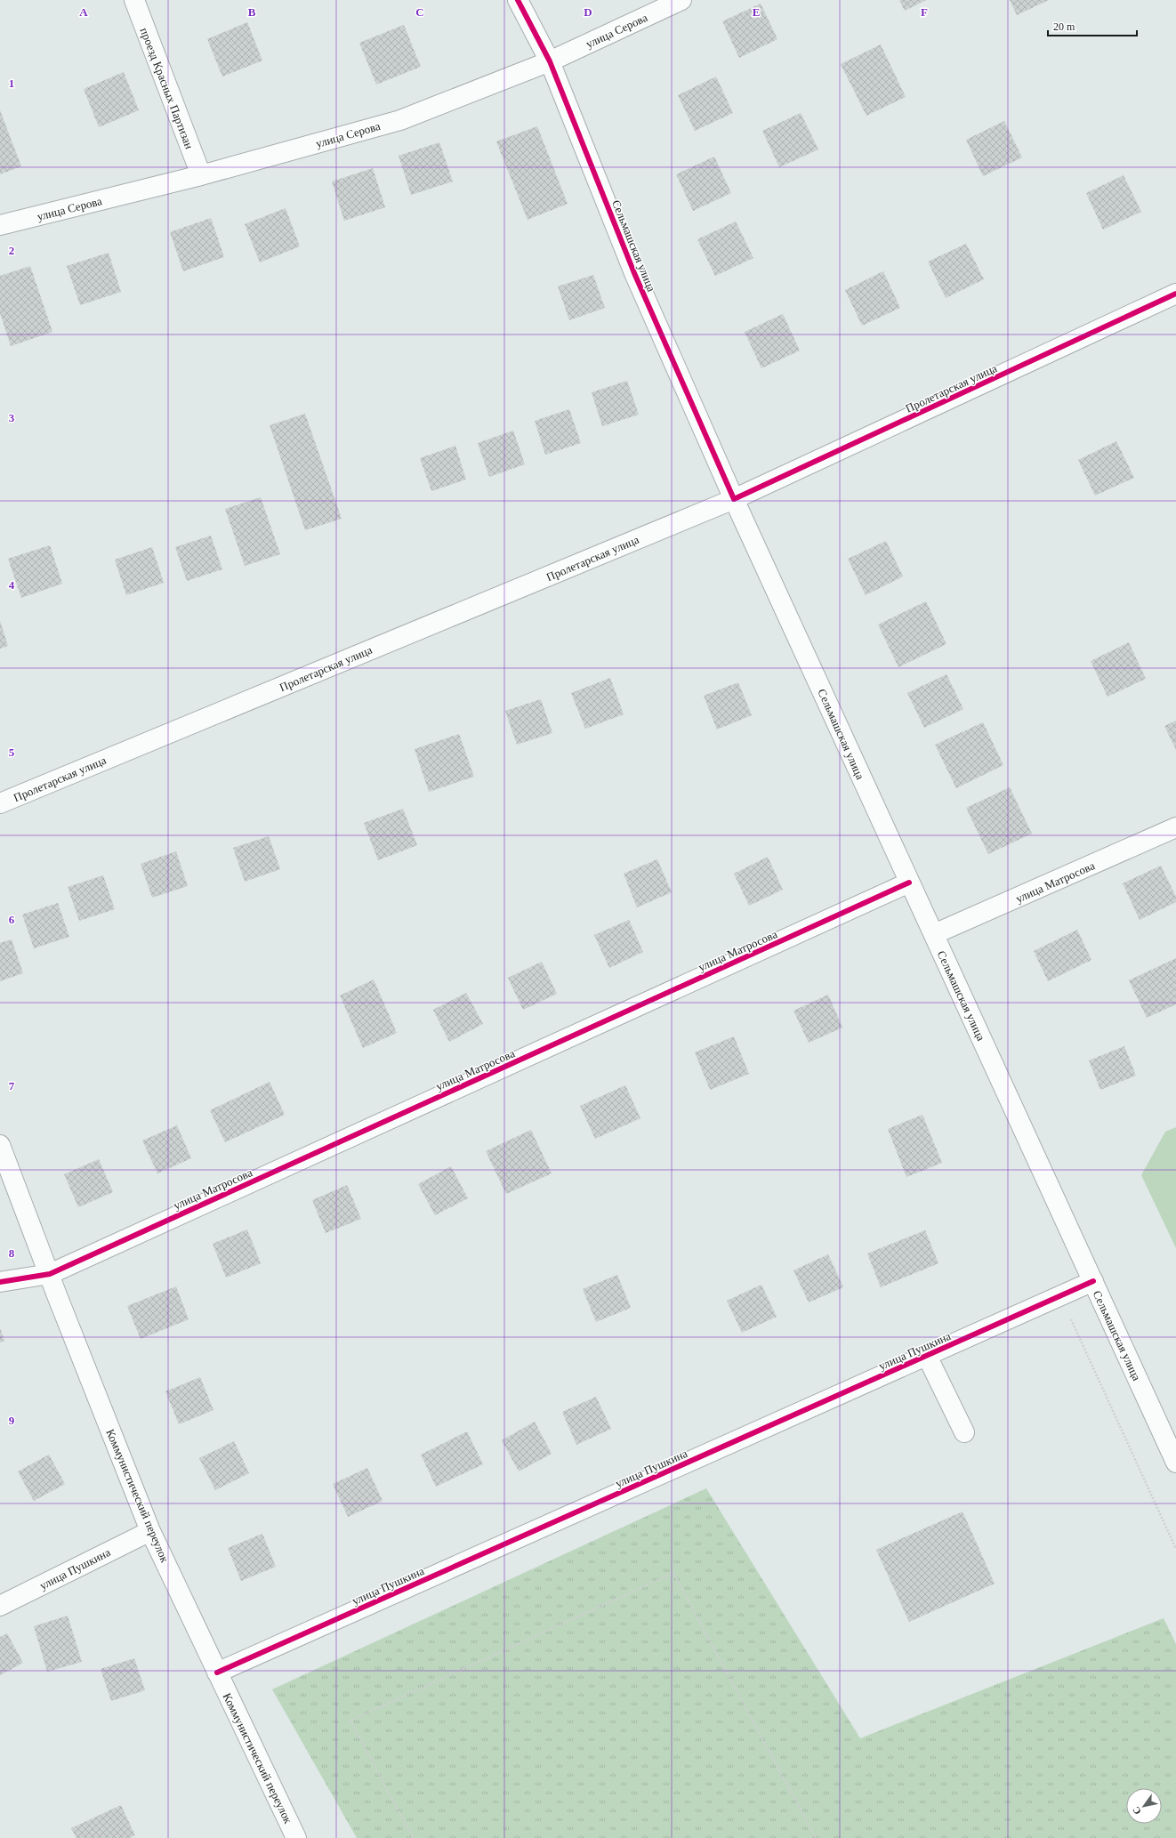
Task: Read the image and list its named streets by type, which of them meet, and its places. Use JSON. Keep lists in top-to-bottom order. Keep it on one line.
{"streets":{"street":["улица Серова","проезд Красных Партизан","Сельмашская улица","Пролетарская улица","улица Матросова","улица Пушкина","Коммунистический переулок"]},"crossings":[["улица Серова","проезд Красных Партизан"],["улица Серова","Сельмашская улица"],["Сельмашская улица","Пролетарская улица"],["Сельмашская улица","улица Матросова"],["Сельмашская улица","улица Пушкина"],["улица Матросова","Коммунистический переулок"],["улица Пушкина","Коммунистический переулок"]],"scale_bar":"20 m","north":"bottom left","grid":{"columns":["A","B","C","D","E","F"],"rows":["1","2","3","4","5","6","7","8","9"]}}
